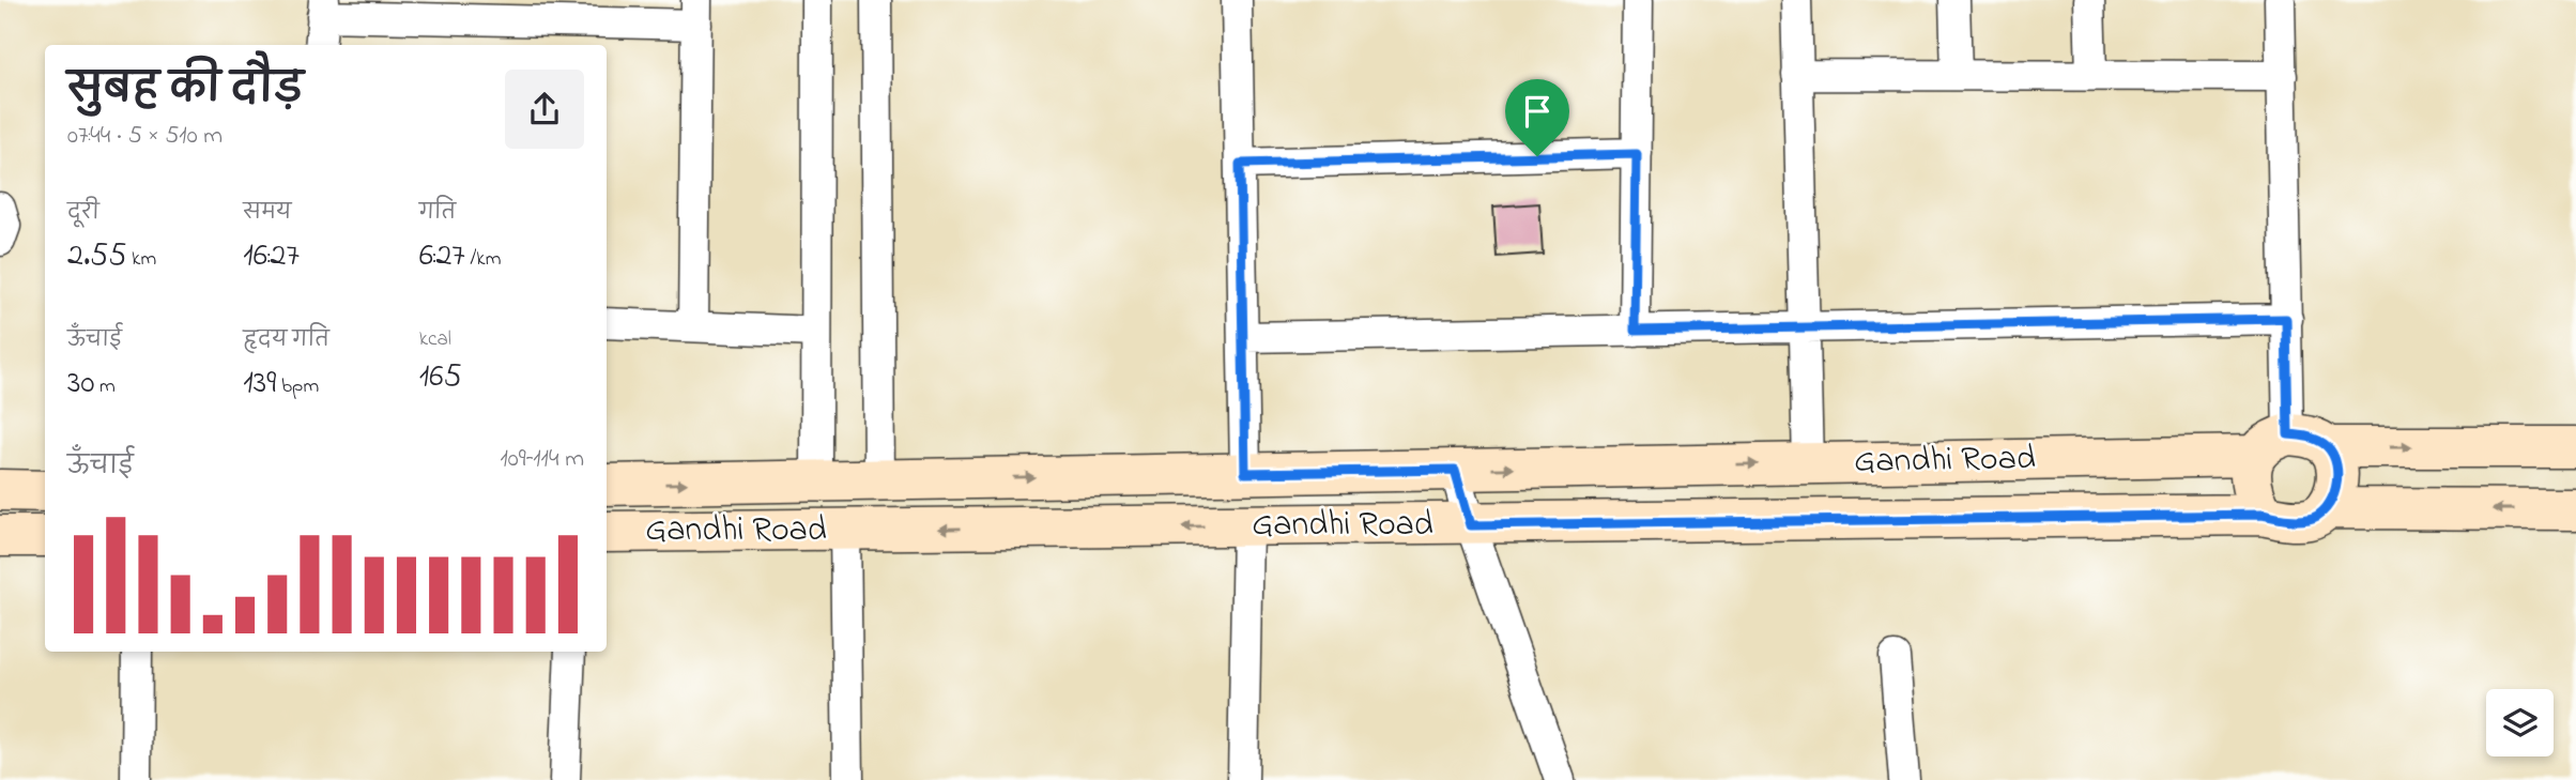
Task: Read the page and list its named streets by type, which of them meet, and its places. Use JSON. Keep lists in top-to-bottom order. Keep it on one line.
{"streets":{"main road":["Gandhi Road"]},"page":{"heading":["सुबह की दौड़","07:44 · 5 × 510 m"],"stats":[["दूरी","2.55 km"],["समय","16:27"],["गति","6:27 /km"],["ऊँचाई","30 m"],["हृदय गति","139 bpm"],["kcal","165"]],"chart":["ऊँचाई","109–114 m"]}}
